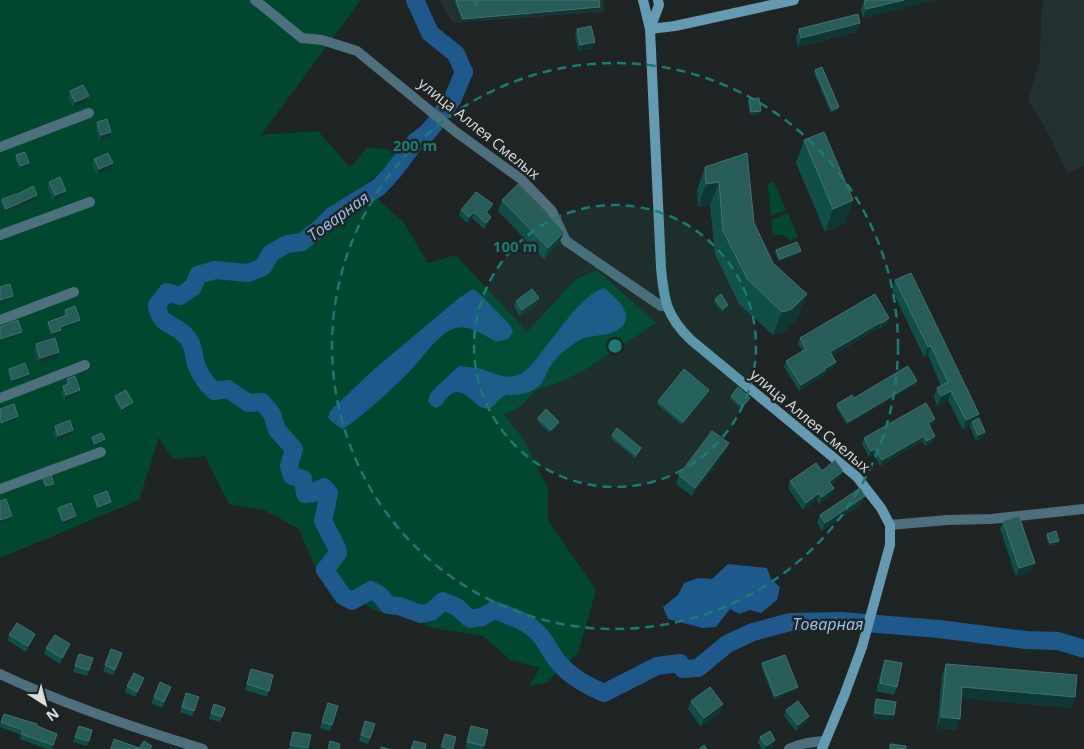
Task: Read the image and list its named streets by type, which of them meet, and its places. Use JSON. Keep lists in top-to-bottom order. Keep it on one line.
{"streets":{"main road":["улица Аллея Смелых"]},"water":["Товарная"],"north":"bottom right","rings":["200 m","100 m"]}
